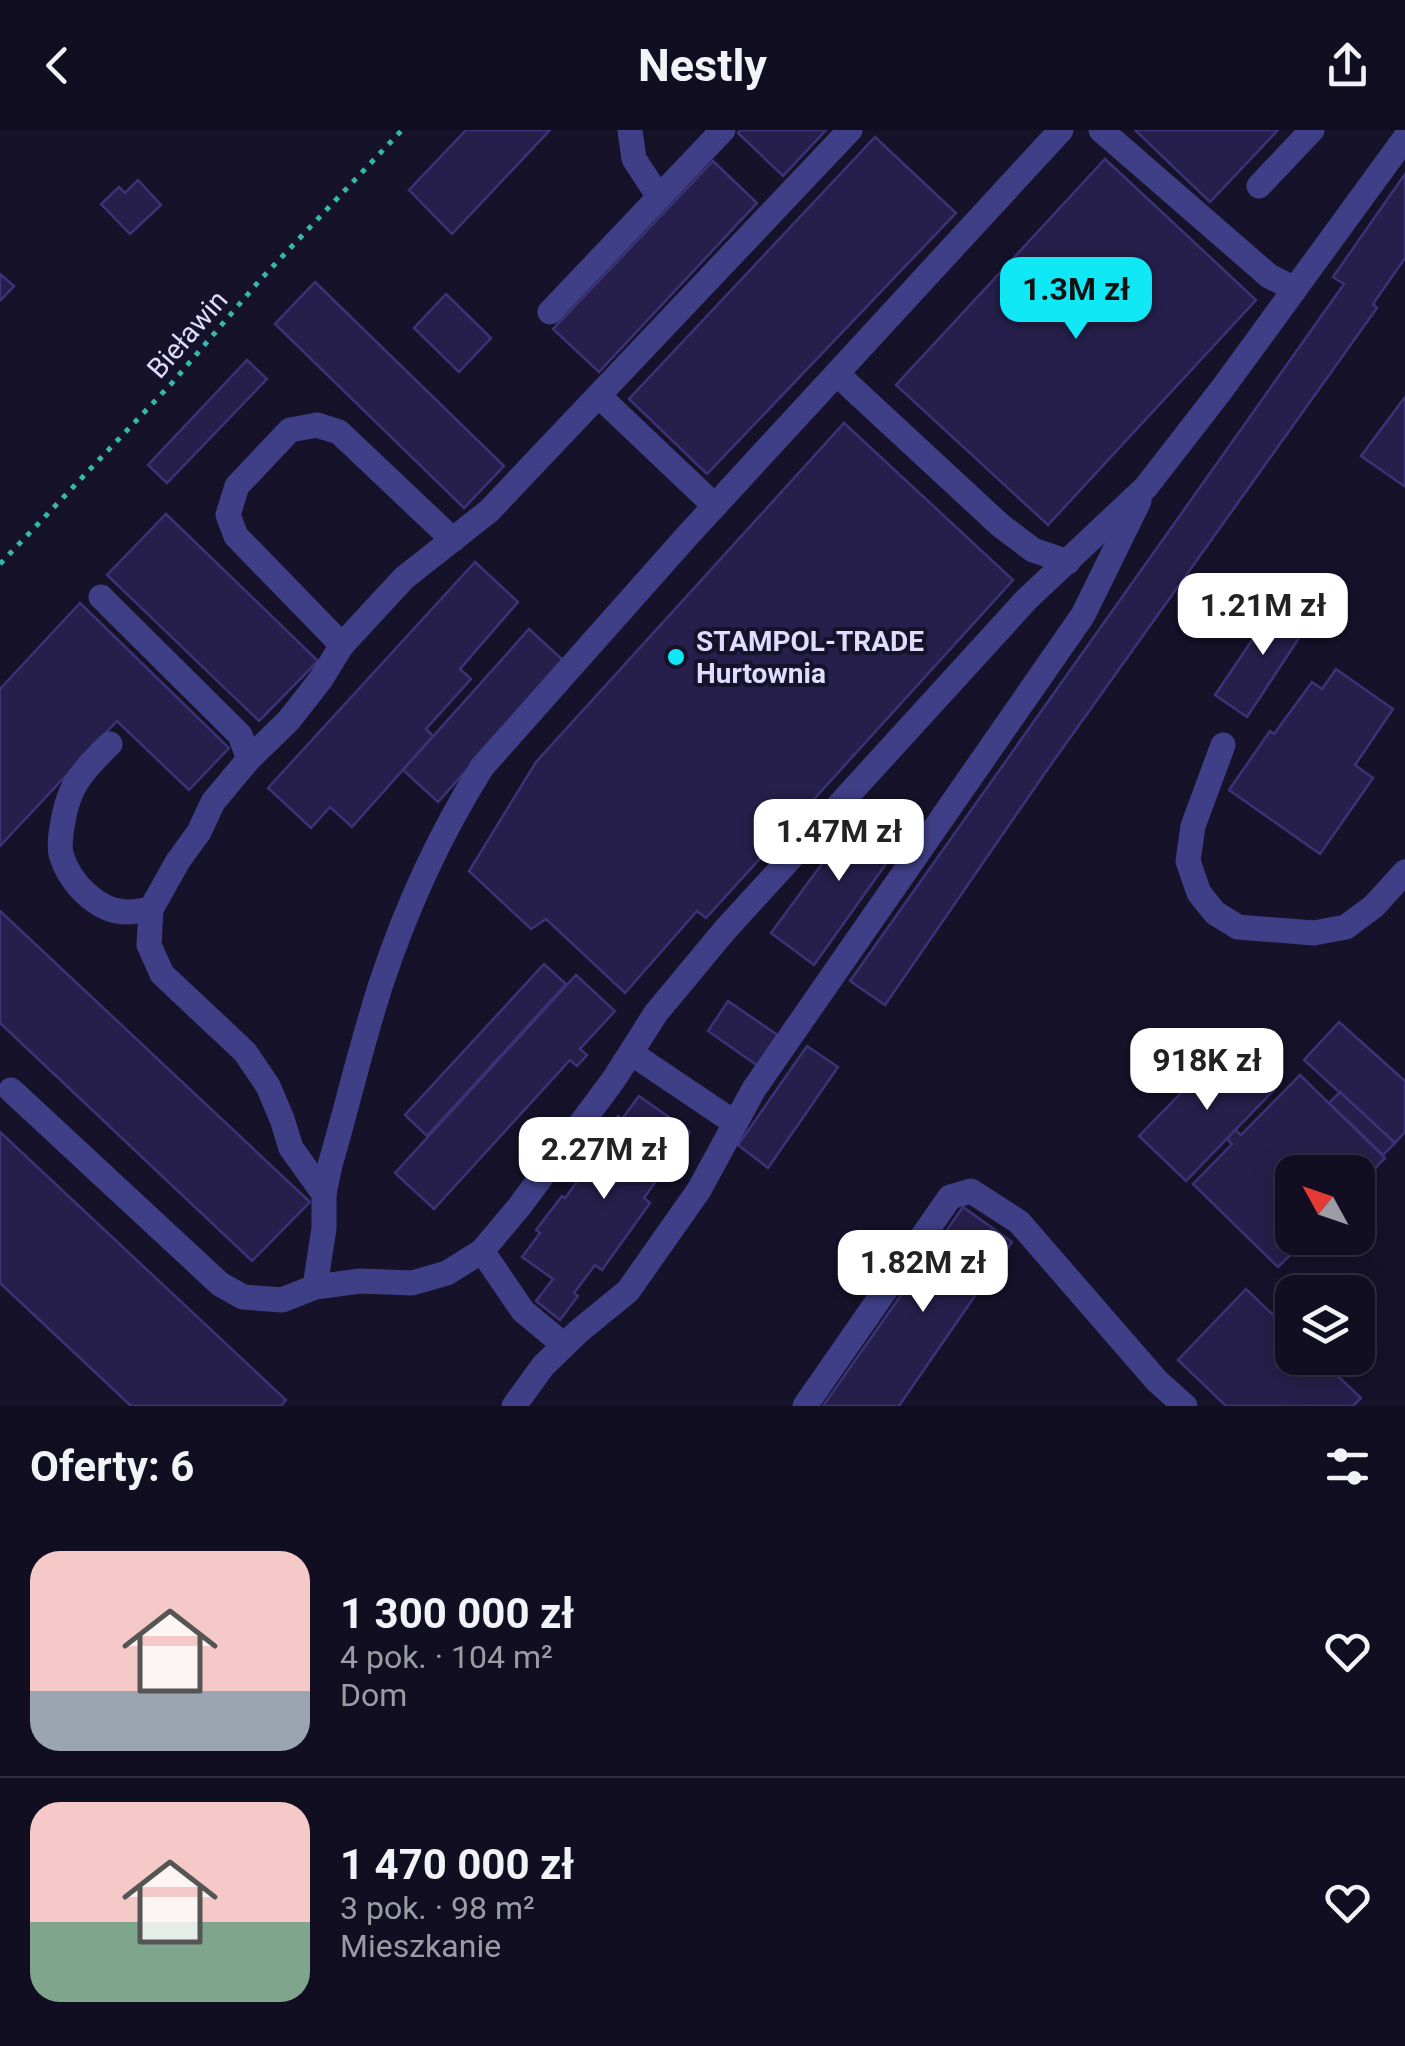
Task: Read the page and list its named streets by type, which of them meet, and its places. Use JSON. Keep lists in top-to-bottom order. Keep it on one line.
{"streets":{"path":["Bieławin"]},"places":["STAMPOL-TRADE Hurtownia"],"north":"top left","page":{"header":"Nestly","price":["1.3M zł","1.21M zł","1.47M zł","918K zł","2.27M zł","1.82M zł"],"heading":"Oferty: 6","list":[{"name":"1 300 000 zł","note":"4 pok. · 104 m² · Dom"},{"name":"1 470 000 zł","note":"3 pok. · 98 m² · Mieszkanie"}]}}
